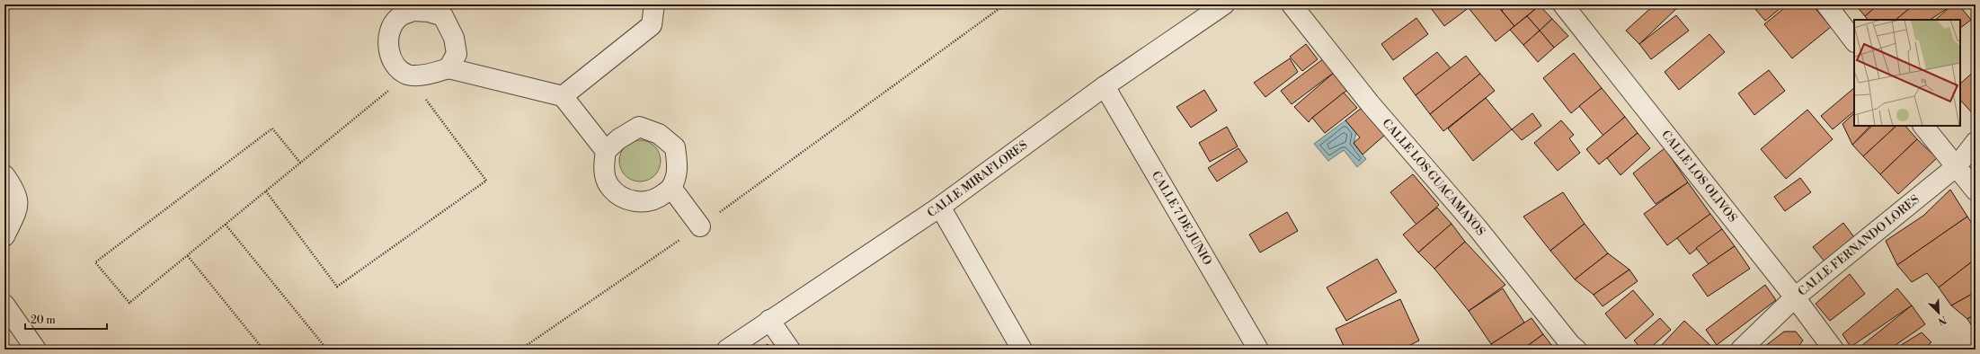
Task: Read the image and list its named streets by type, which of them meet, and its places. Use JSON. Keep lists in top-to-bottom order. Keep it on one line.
{"streets":{"street":["CALLE LOS OLIVOS","CALLE LOS GUACAMAYOS","CALLE MIRAFLORES","CALLE 7 DE JUNIO","CALLE FERNANDO LORES"]},"crossings":[["CALLE LOS OLIVOS","CALLE FERNANDO LORES"],["CALLE MIRAFLORES","CALLE 7 DE JUNIO"]],"scale_bar":"20 m","north":"bottom right"}
